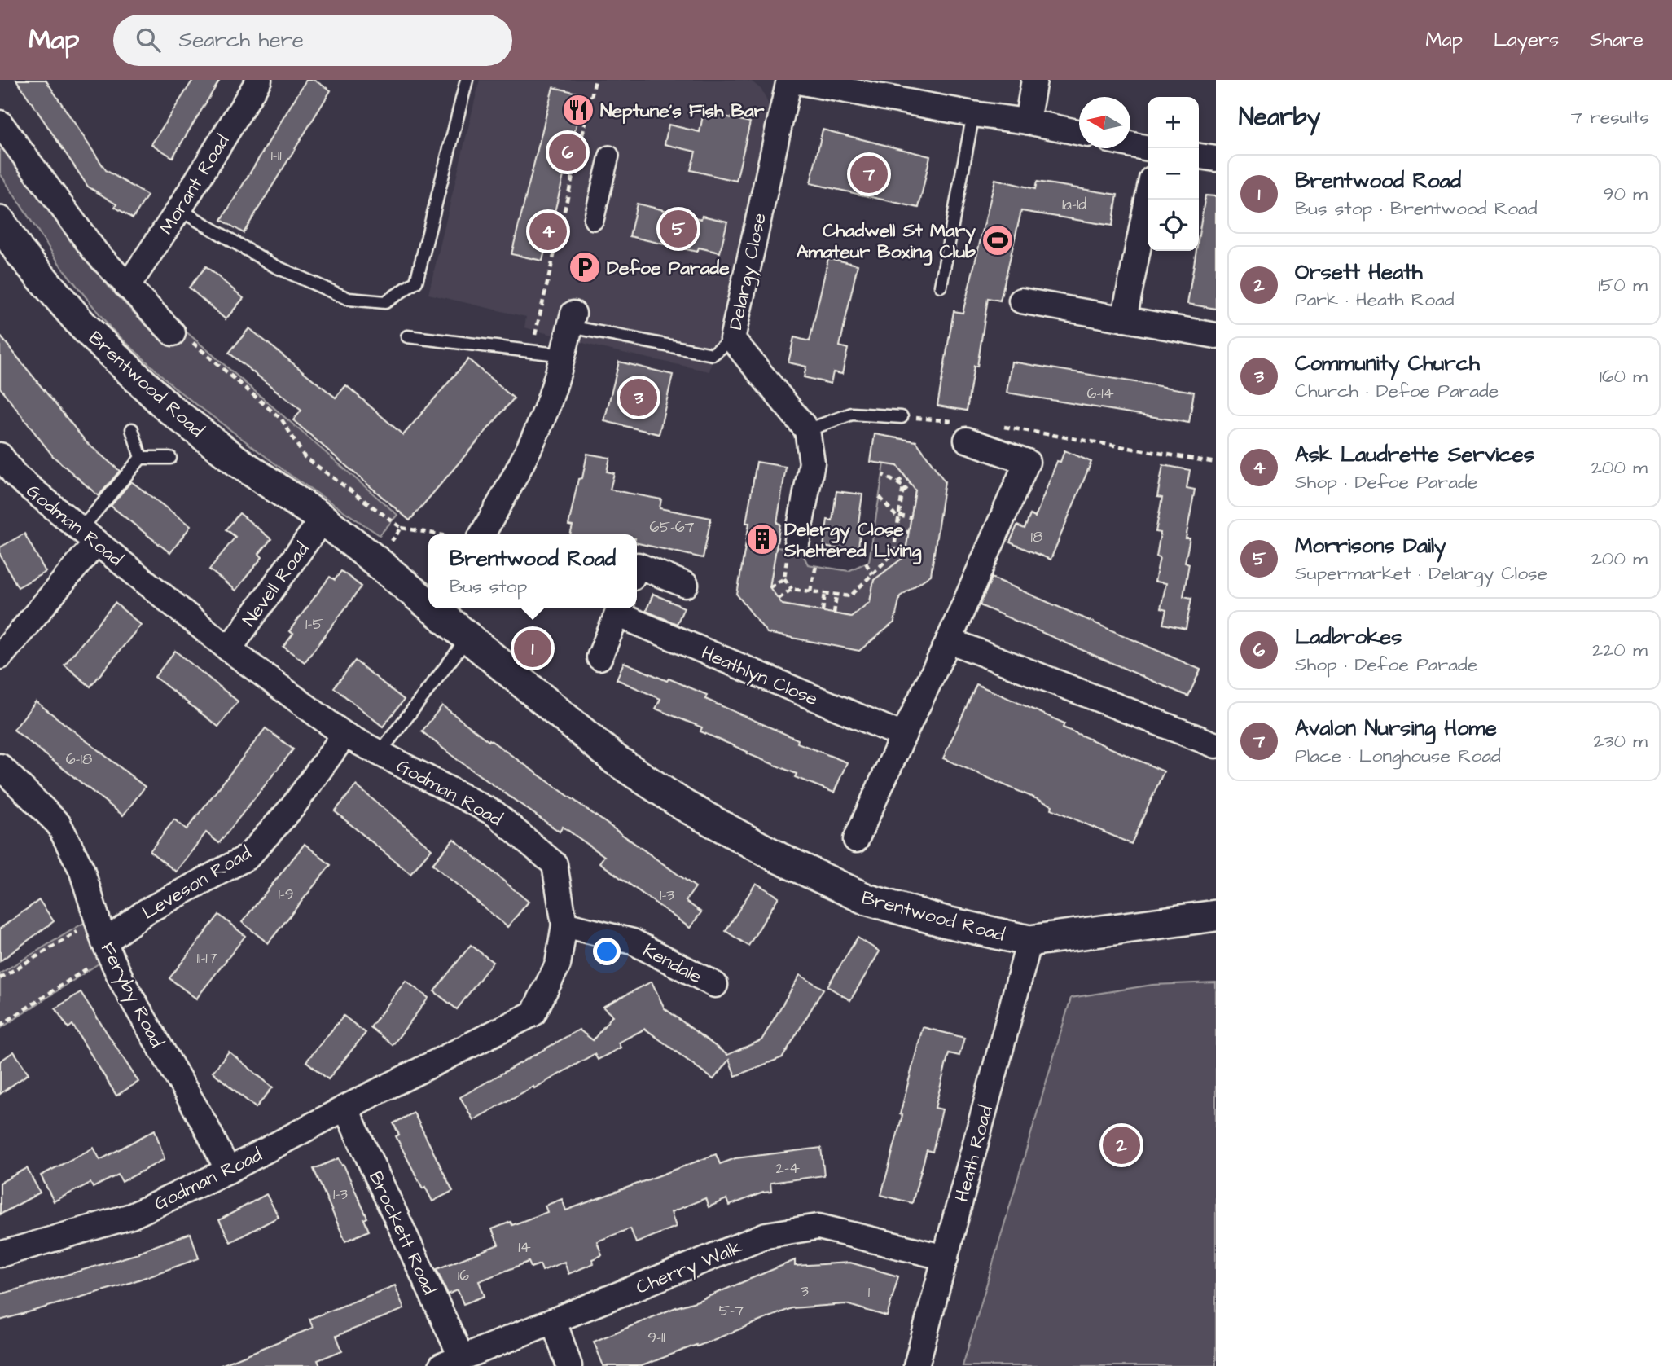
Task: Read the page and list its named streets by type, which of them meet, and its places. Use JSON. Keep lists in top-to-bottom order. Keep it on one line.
{"streets":{"street":["Morant Road","Delargy Close","Brentwood Road","Godman Road","Nevell Road","Heathlyn Close","Leveson Road","Kendale","Feryby Road","Heath Road","Brockett Road","Cherry Walk"]},"crossings":[["Brentwood Road","Nevell Road"],["Brentwood Road","Heath Road"],["Godman Road","Nevell Road"],["Godman Road","Leveson Road"],["Godman Road","Kendale"],["Godman Road","Feryby Road"],["Godman Road","Brockett Road"],["Leveson Road","Feryby Road"],["Heath Road","Cherry Walk"],["Brockett Road","Cherry Walk"]],"places":{"restaurant":["Neptune's Fish Bar"],"sports":["Chadwell St Mary Amateur Boxing Club"],"parking":["Defoe Parade"],"building":["Delergy Close Sheltered Living"]},"house_numbers":["1-11","1a-1d","6-14","65-67","18","1-5","6-18","1-9","1-3","11-17","2-4","1-3","14","16","3","1","5-7","9-11"],"north":"left","page":{"header":"Map","search":"Search here","nav":["Map","Layers","Share"],"heading":["Nearby","7 results"],"map_buttons":["+","−"],"pins":["6","7","5","4","3","1","2"],"list":[{"mark":"1","name":"Brentwood Road","note":"Bus stop · Brentwood Road","value":"90 m"},{"mark":"2","name":"Orsett Heath","note":"Park · Heath Road","value":"150 m"},{"mark":"3","name":"Community Church","note":"Church · Defoe Parade","value":"160 m"},{"mark":"4","name":"Ask Laudrette Services","note":"Shop · Defoe Parade","value":"200 m"},{"mark":"5","name":"Morrisons Daily","note":"Supermarket · Delargy Close","value":"200 m"},{"mark":"6","name":"Ladbrokes","note":"Shop · Defoe Parade","value":"220 m"},{"mark":"7","name":"Avalon Nursing Home","note":"Place · Longhouse Road","value":"230 m"}],"popup":["Brentwood Road","Bus stop"]}}
